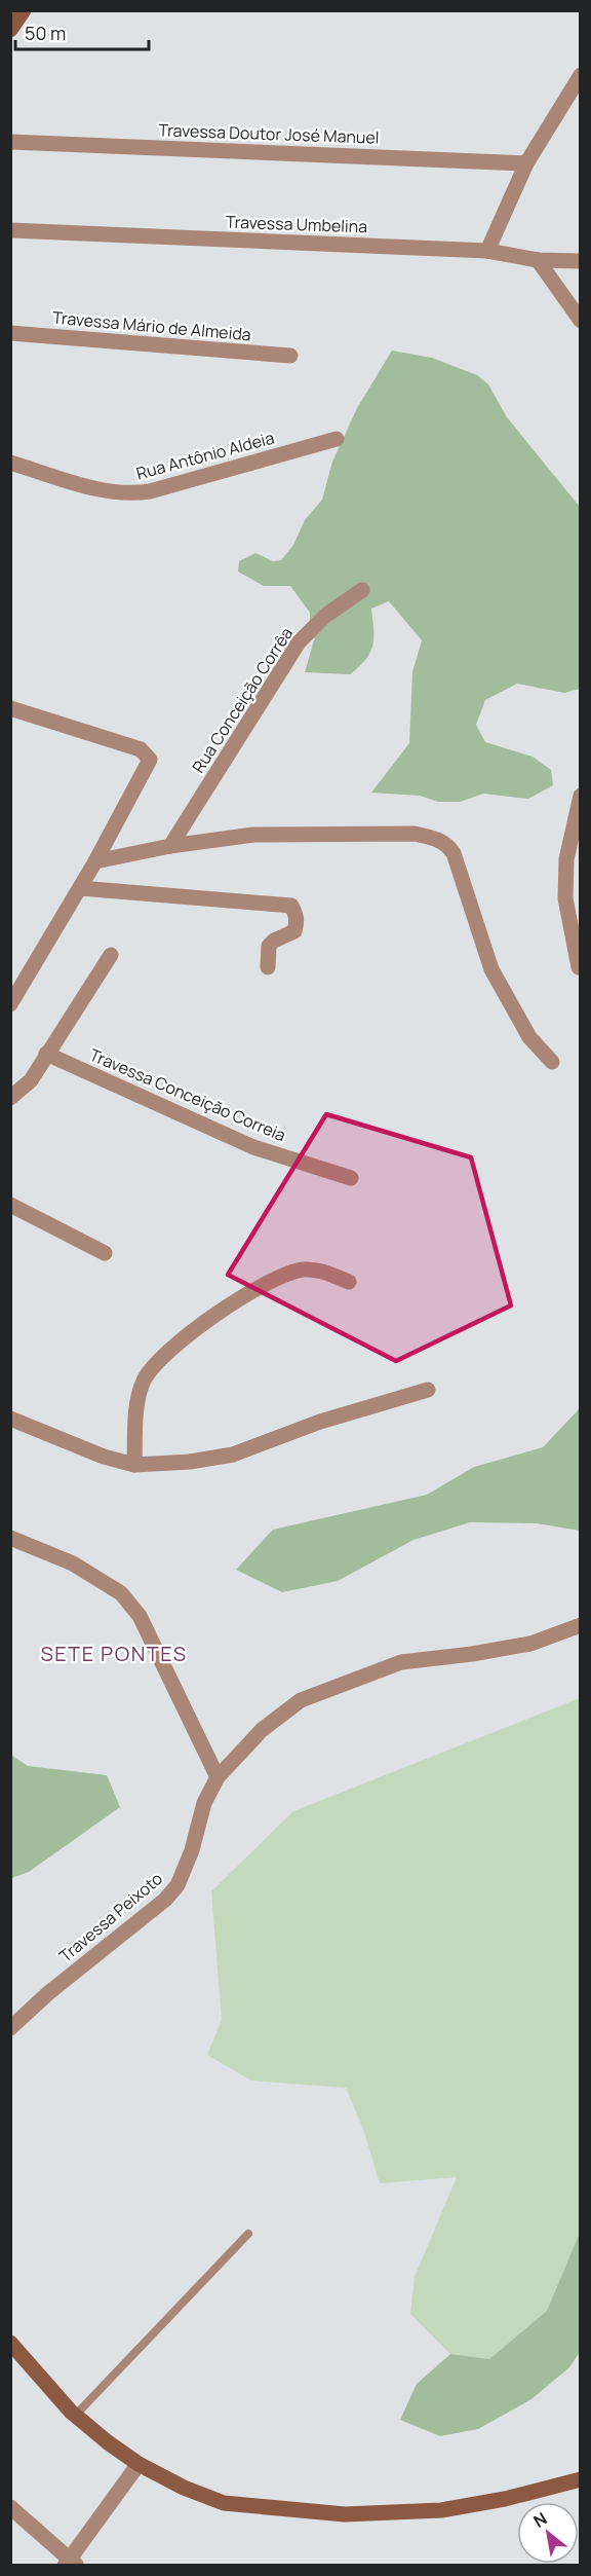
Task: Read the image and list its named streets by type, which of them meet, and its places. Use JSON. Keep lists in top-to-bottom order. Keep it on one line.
{"streets":{"street":["Travessa Doutor José Manuel","Travessa Umbelina","Travessa Mário de Almeida","Rua Antônio Aldeia","Rua Conceição Corrêa","Travessa Conceição Correia","Travessa Peixoto"]},"districts":["SETE PONTES"],"scale_bar":"50 m","north":"top left"}
